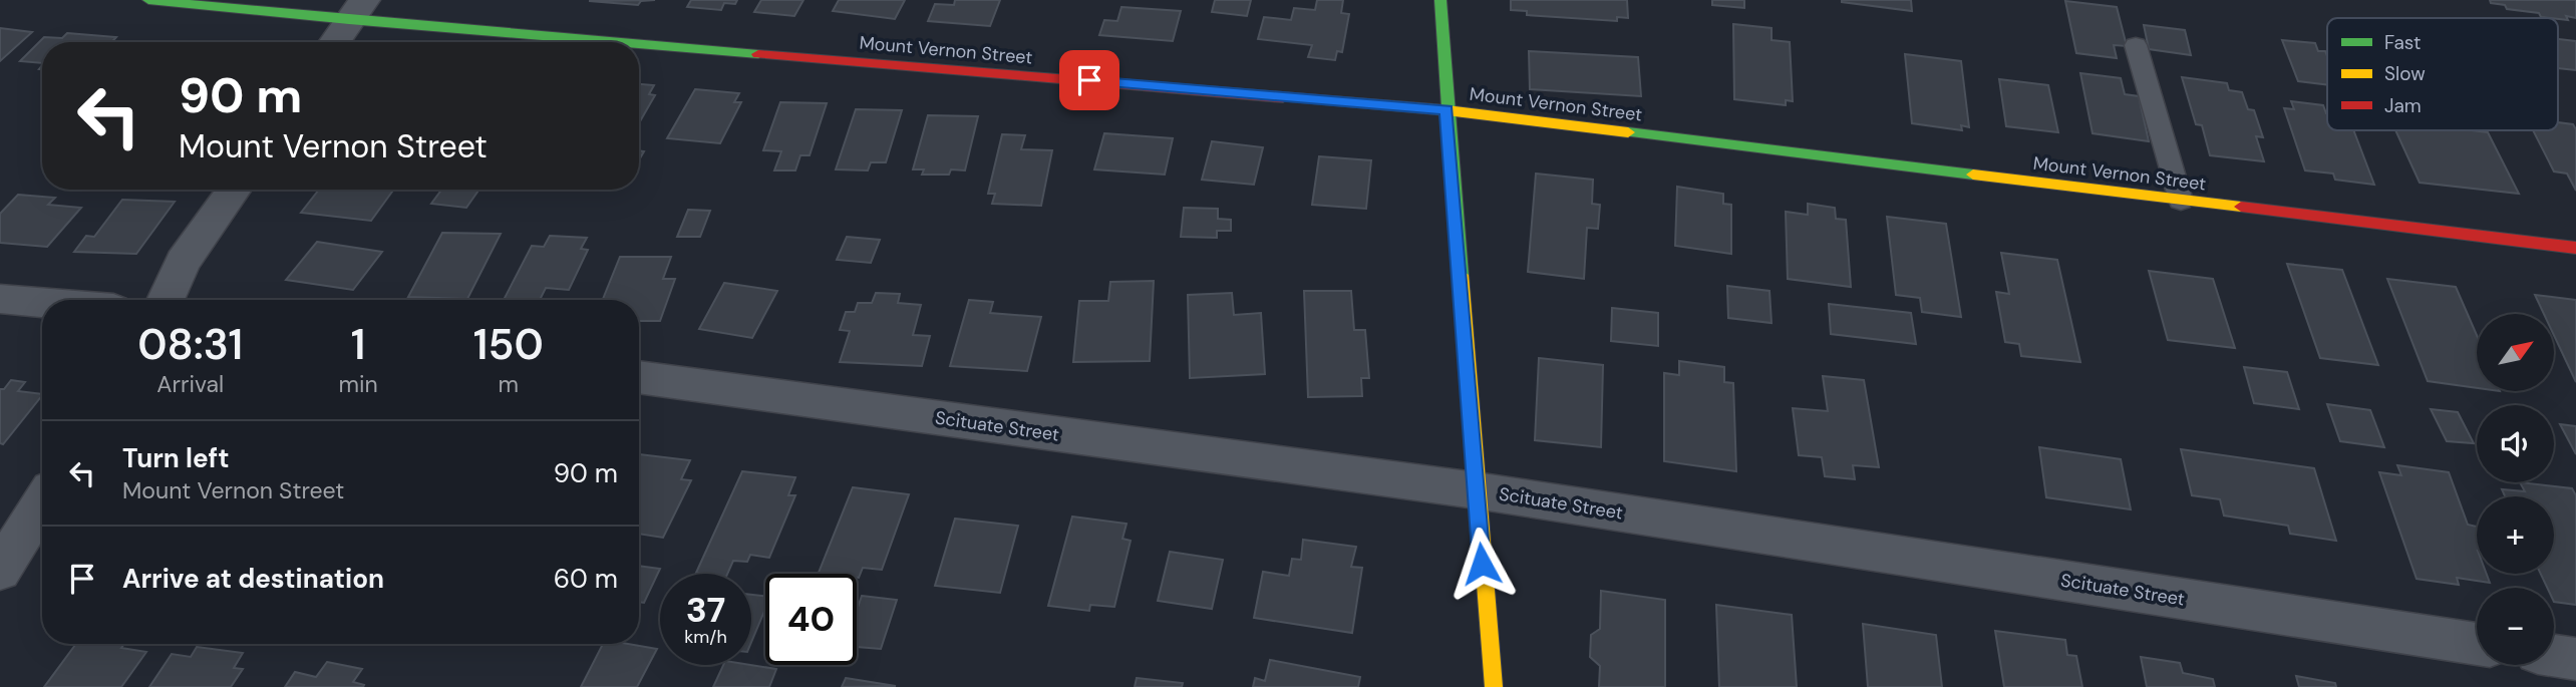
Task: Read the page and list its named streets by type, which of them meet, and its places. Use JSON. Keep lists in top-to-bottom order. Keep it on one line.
{"streets":{"street":["Mount Vernon Street","Scituate Street"]},"legend":["Fast","Slow","Jam"],"north":"top right","page":{"turn":["90 m","Mount Vernon Street"],"eta":["08:31","Arrival","1","min","150","m"],"map_buttons":["+","−"],"list":[{"name":"Turn left","note":"Mount Vernon Street","value":"90 m"},{"name":"Arrive at destination","value":"60 m"}],"speed":"37 km/h","limit":"40"}}
